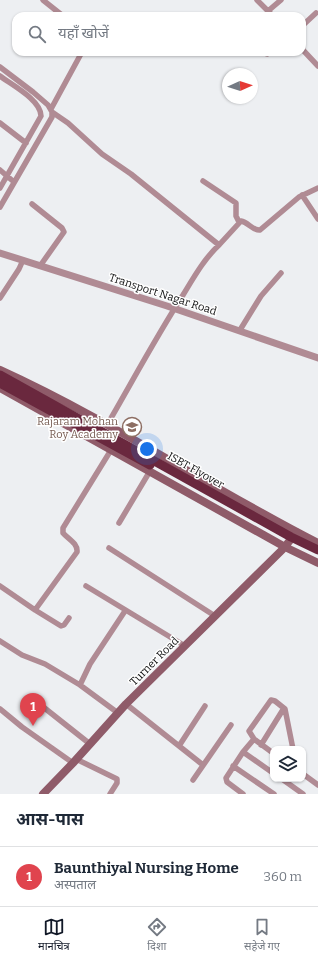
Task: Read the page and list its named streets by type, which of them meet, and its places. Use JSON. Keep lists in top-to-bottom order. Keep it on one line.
{"streets":{"highway":["ISBT Flyover"],"main road":["Turner Road"],"street":["Transport Nagar Road"]},"places":{"school or university":["Rajaram Mohan Roy Academy"]},"north":"right","page":{"search":"यहाँ खोजें","pins":"1","heading":"आस-पास","list":[{"mark":"1","name":"Baunthiyal Nursing Home","note":"अस्पताल","value":"360 m"}],"nav":["मानचित्र","दिशा","सहेजे गए"]}}
